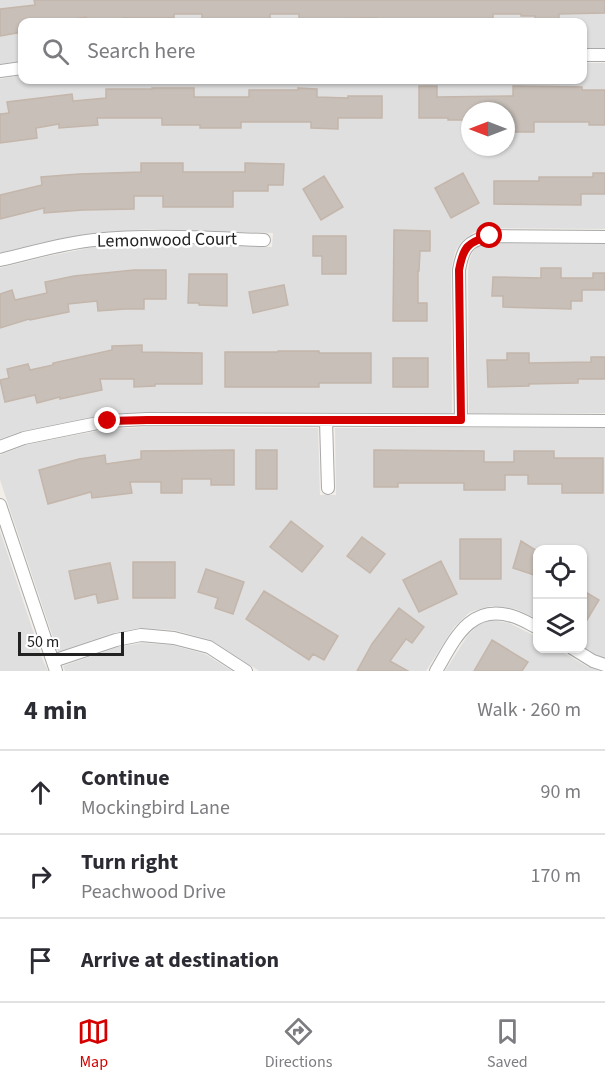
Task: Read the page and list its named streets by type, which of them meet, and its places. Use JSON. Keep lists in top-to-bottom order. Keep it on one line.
{"streets":{"street":["Lemonwood Court"]},"scale_bar":"50 m","north":"left","page":{"search":"Search here","scale":"50 m","heading":["4 min","Walk · 260 m"],"list":[["Continue","Mockingbird Lane","90 m"],["Turn right","Peachwood Drive","170 m"],"Arrive at destination"],"nav":["Map","Directions","Saved"]}}
